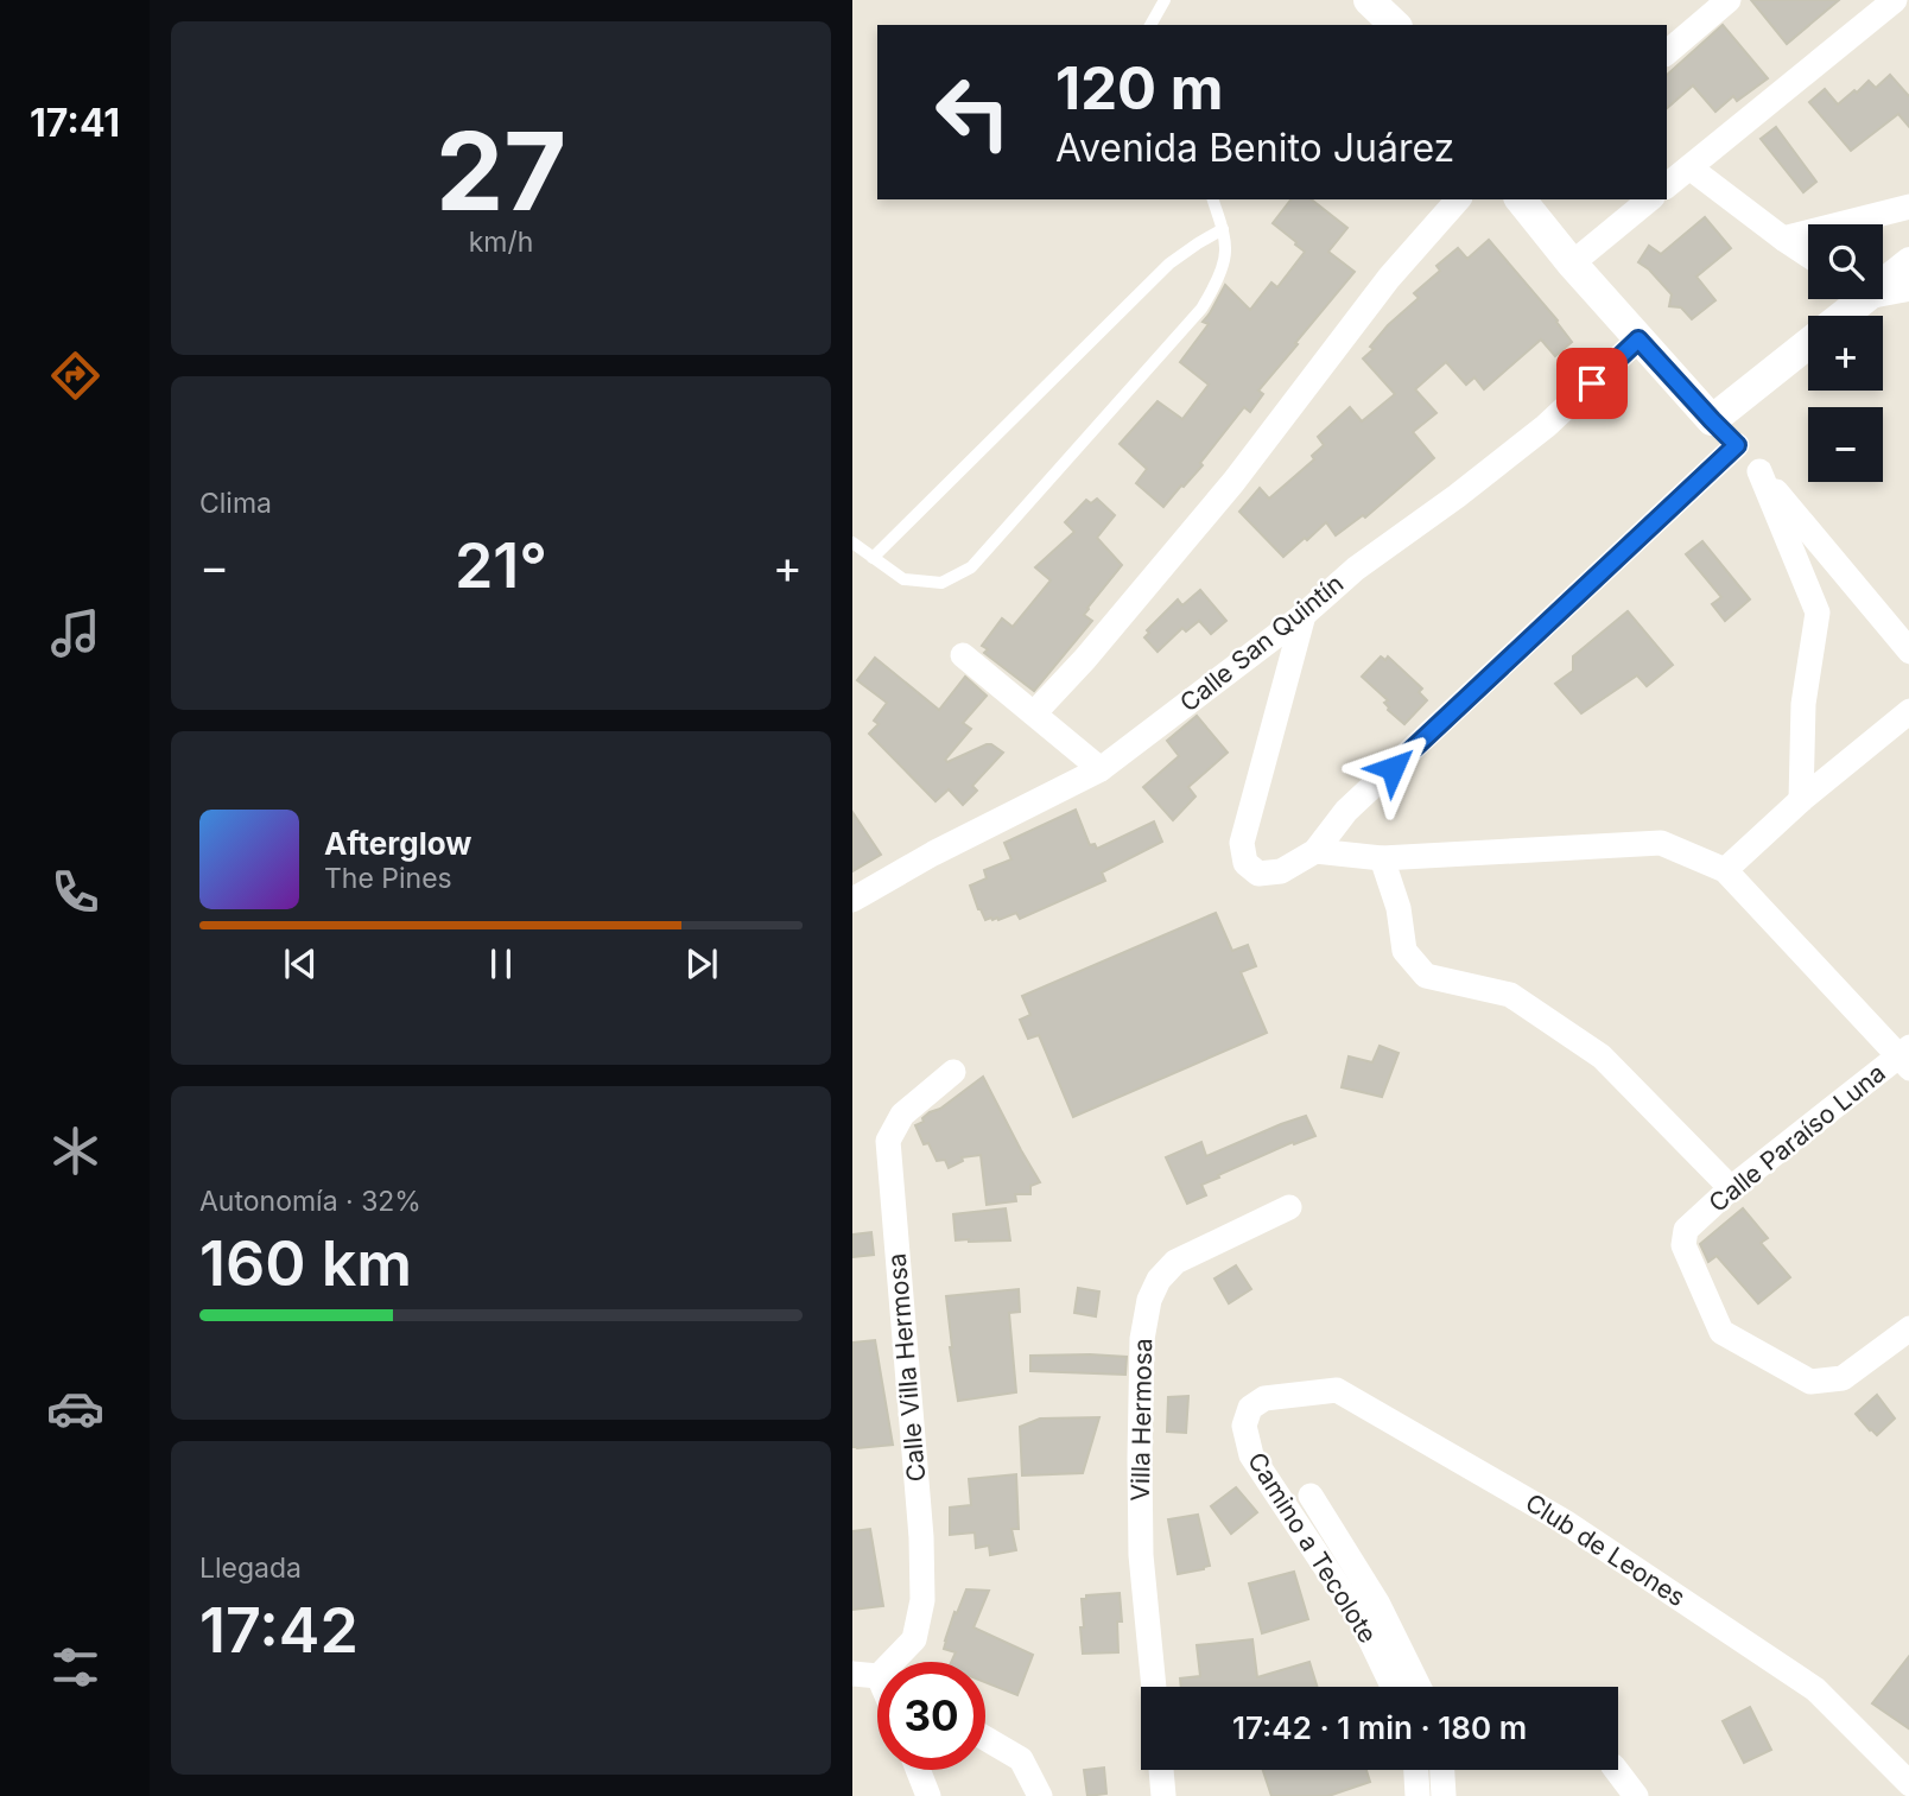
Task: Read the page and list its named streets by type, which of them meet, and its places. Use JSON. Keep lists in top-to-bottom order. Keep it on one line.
{"streets":{"street":["Calle San Quintín","Calle Paraíso Luna","Calle Villa Hermosa","Villa Hermosa","Camino a Tecolote","Club de Leones"]},"crossings":[["Camino a Tecolote","Club de Leones"]],"page":{"tabs":"17:41","tile":[["27","km/h"],"Clima",["Autonomía · 32%","160 km"],["Llegada","17:42"]],"turn":["120 m","Avenida Benito Juárez"],"map_buttons":["+","−"],"heat":["−","21°","+"],"song":["Afterglow","The Pines"],"limit":"30","trip":"17:42 · 1 min · 180 m"}}
